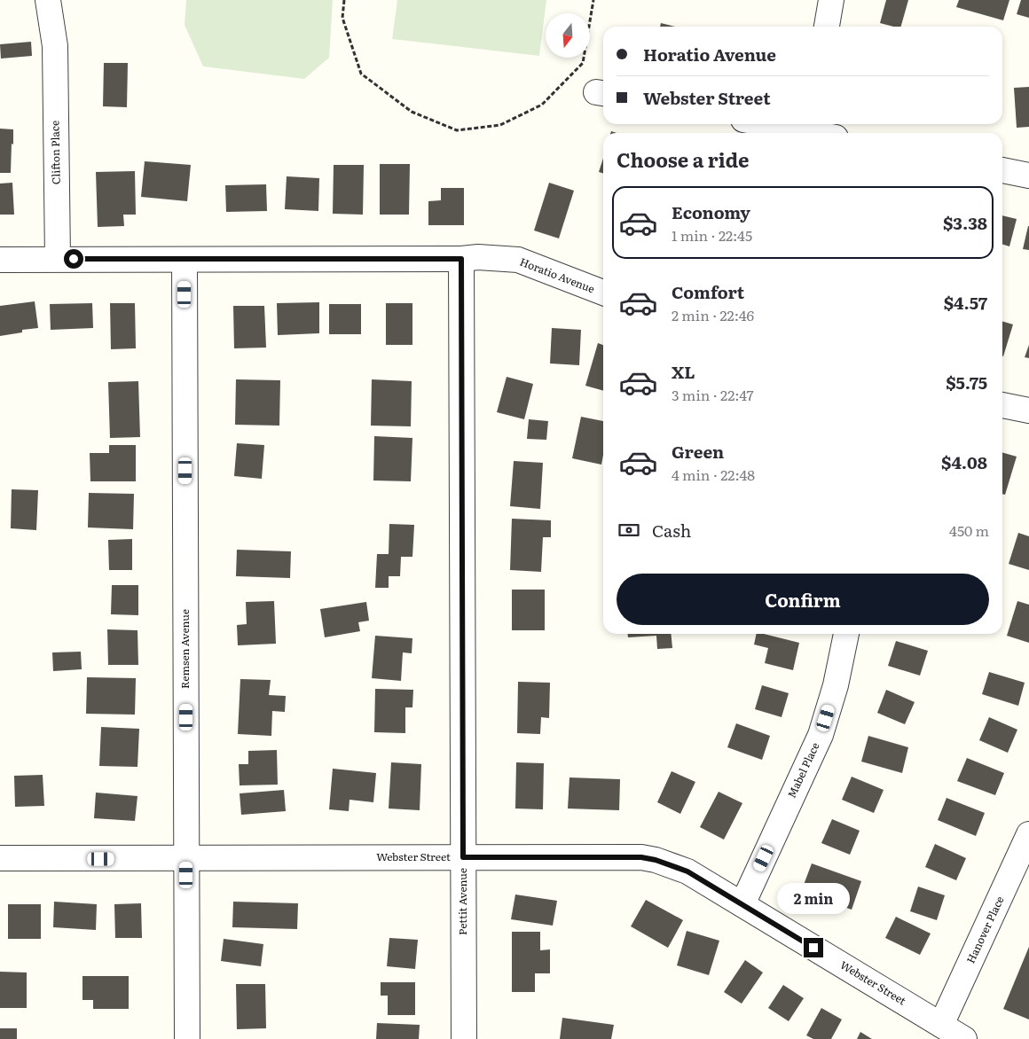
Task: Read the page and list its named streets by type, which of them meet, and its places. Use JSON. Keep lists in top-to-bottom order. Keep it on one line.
{"streets":{"street":["Clifton Place","Horatio Avenue","Remsen Avenue","Mabel Place","Webster Street","Pettit Avenue","Hanover Place"]},"crossings":[["Clifton Place","Horatio Avenue"],["Horatio Avenue","Remsen Avenue"],["Horatio Avenue","Pettit Avenue"],["Remsen Avenue","Webster Street"],["Mabel Place","Webster Street"],["Webster Street","Pettit Avenue"],["Webster Street","Hanover Place"]],"north":"bottom","page":{"banner":["Horatio Avenue","Webster Street"],"heading":"Choose a ride","list":[{"name":"Economy","note":"1 min · 22:45","value":"$3.38"},{"name":"Comfort","note":"2 min · 22:46","value":"$4.57"},{"name":"XL","note":"3 min · 22:47","value":"$5.75"},{"name":"Green","note":"4 min · 22:48","value":"$4.08"}],"pay":["Cash","450 m"],"buttons":"Confirm","bubble":"2 min"}}
